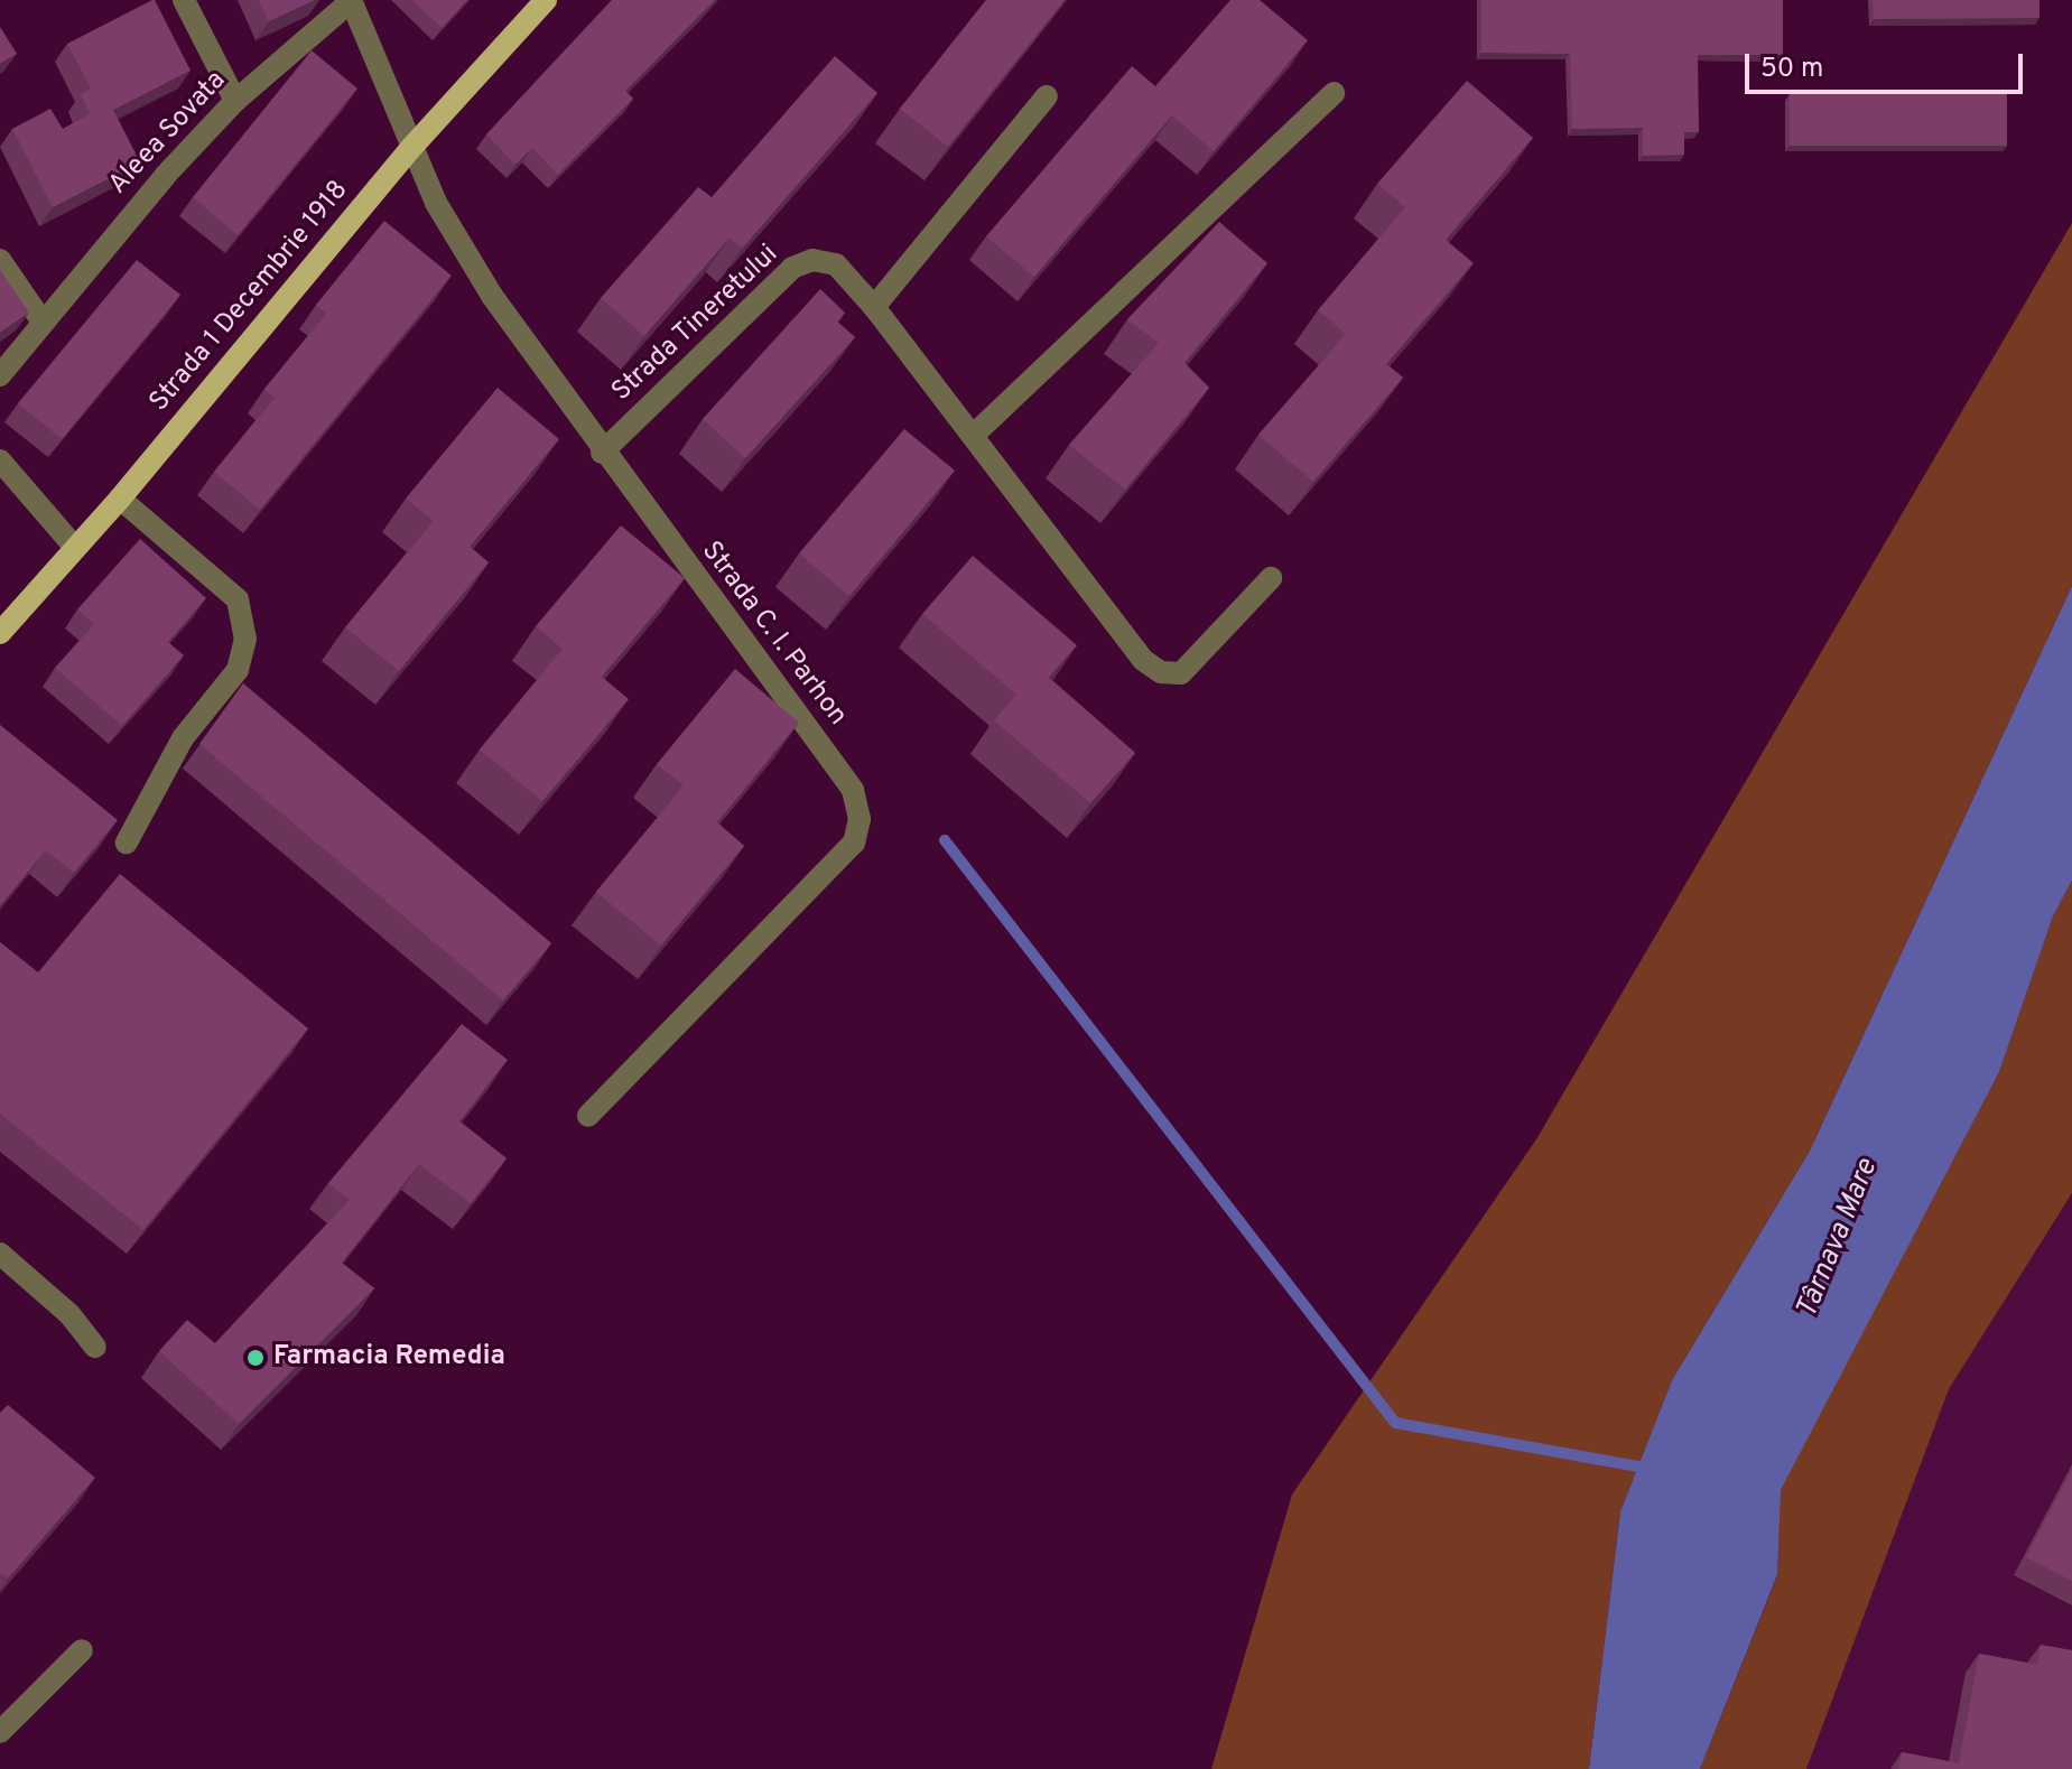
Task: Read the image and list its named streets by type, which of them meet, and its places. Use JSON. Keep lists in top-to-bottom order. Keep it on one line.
{"streets":{"main road":["Strada 1 Decembrie 1918"],"street":["Aleea Sovata","Strada Tineretului","Strada C. I. Parhon"]},"crossings":[["Aleea Sovata","Strada C. I. Parhon"],["Strada 1 Decembrie 1918","Strada C. I. Parhon"],["Strada Tineretului","Strada C. I. Parhon"]],"water":["Târnava Mare"],"places":["Farmacia Remedia"],"scale_bar":"50 m"}
